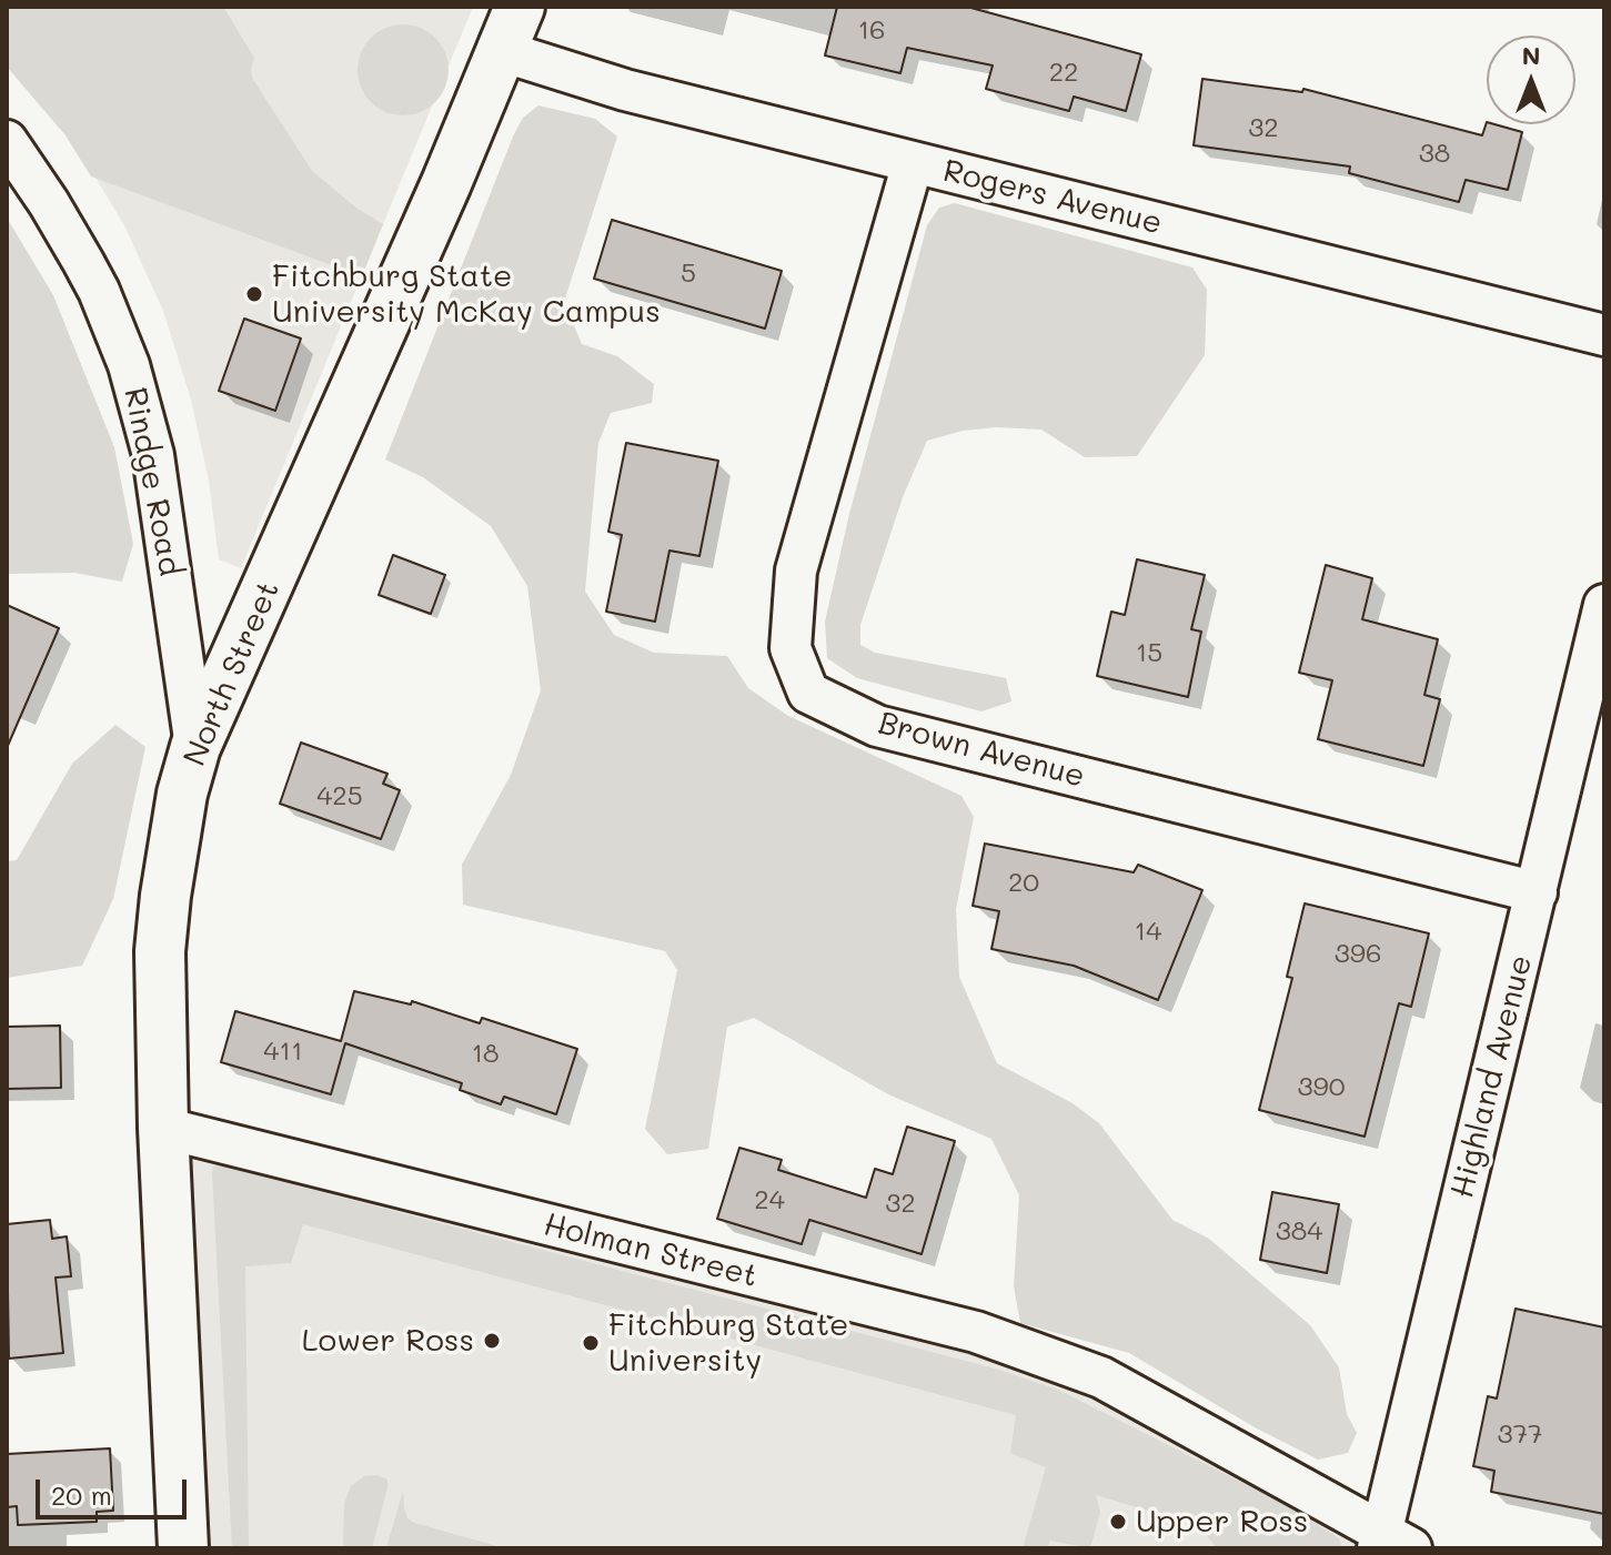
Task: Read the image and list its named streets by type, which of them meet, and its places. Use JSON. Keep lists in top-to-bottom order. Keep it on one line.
{"streets":{"street":["Rogers Avenue","Rindge Road","North Street","Brown Avenue","Highland Avenue","Holman Street"]},"crossings":[["Rogers Avenue","North Street"],["Rogers Avenue","Brown Avenue"],["Rindge Road","North Street"],["North Street","Holman Street"],["Brown Avenue","Highland Avenue"],["Highland Avenue","Holman Street"]],"places":["Fitchburg State University McKay Campus","Lower Ross","Fitchburg State University","Upper Ross"],"house_numbers":["16","22","32","38","5","15","425","20","14","396","411","18","390","24","32","384","377"],"scale_bar":"20 m","north":"top"}
